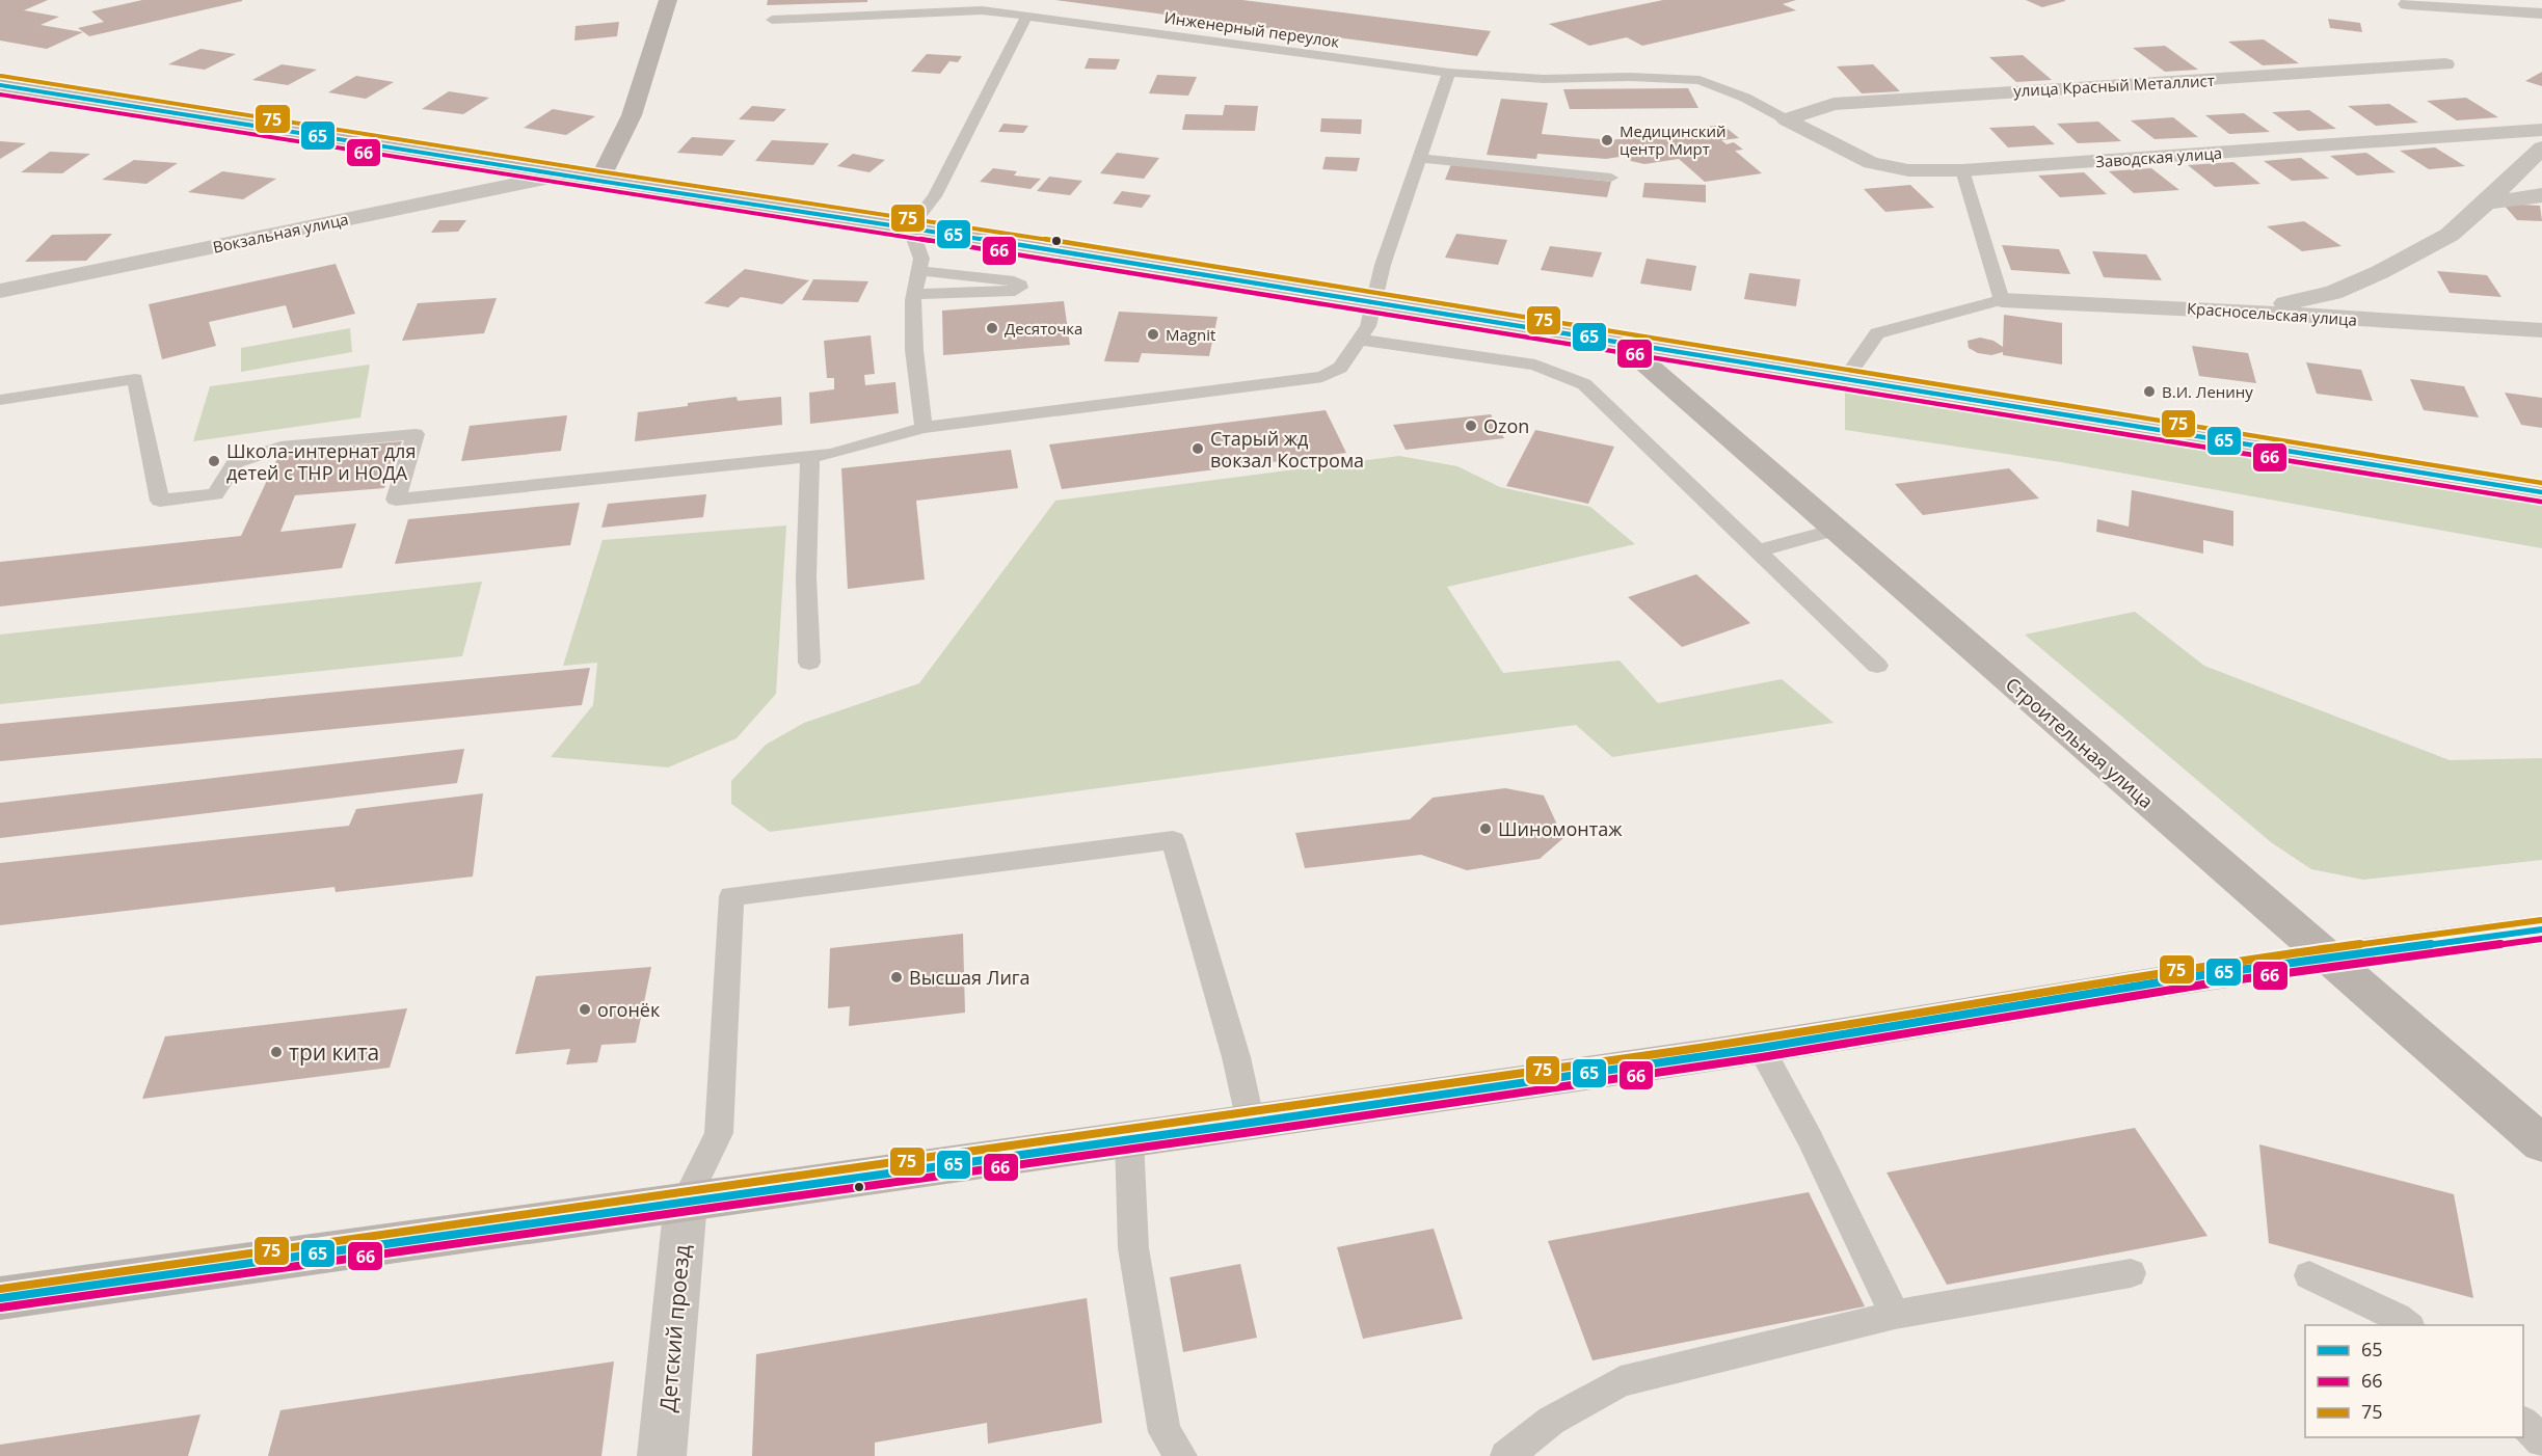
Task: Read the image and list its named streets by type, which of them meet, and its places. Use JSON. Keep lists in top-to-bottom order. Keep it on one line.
{"streets":{"main road":["Строительная улица"],"street":["улица Красный Металлист","Заводская улица","Вокзальная улица","Красносельская улица","Детский проезд"],"lane":["Инженерный переулок"]},"crossings":[["Инженерный переулок","улица Красный Металлист"],["Инженерный переулок","Заводская улица"],["улица Красный Металлист","Заводская улица"]],"places":["Медицинский центр Мирт","Десяточка","Magnit","В.И. Ленину","Ozon","Старый жд вокзал Кострома","Школа-интернат для детей с ТНР и НОДА","Шиномонтаж","Высшая Лига","огонёк","три кита"],"lines":["transit line 75","transit line 65","transit line 66"],"legend":["65","66","75"]}
